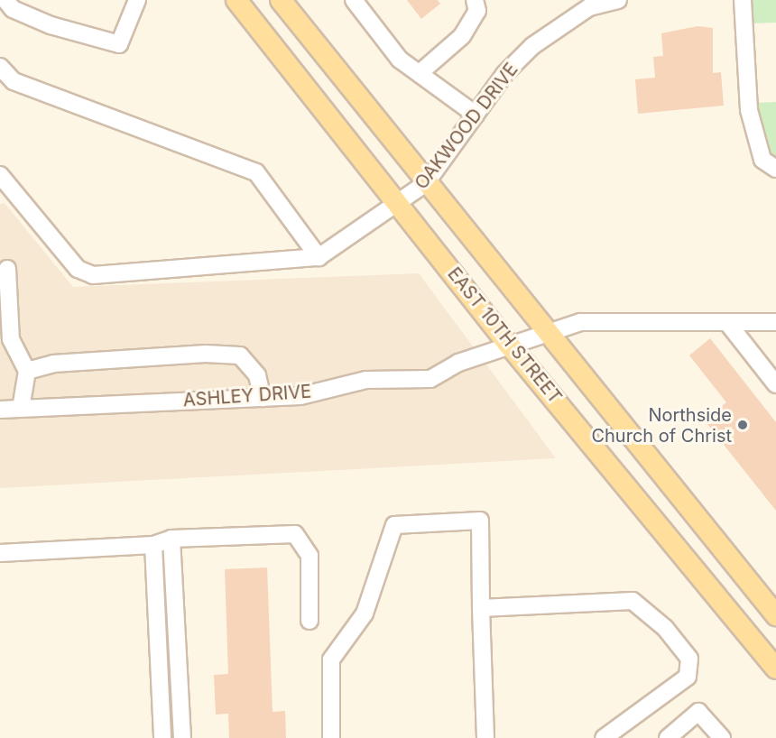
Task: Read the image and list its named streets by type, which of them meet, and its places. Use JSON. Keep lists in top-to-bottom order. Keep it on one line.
{"streets":{"main road":["EAST 10TH STREET"],"street":["OAKWOOD DRIVE","ASHLEY DRIVE"]},"crossings":[["OAKWOOD DRIVE","EAST 10TH STREET"],["EAST 10TH STREET","ASHLEY DRIVE"]],"places":["Northside Church of Christ"]}
